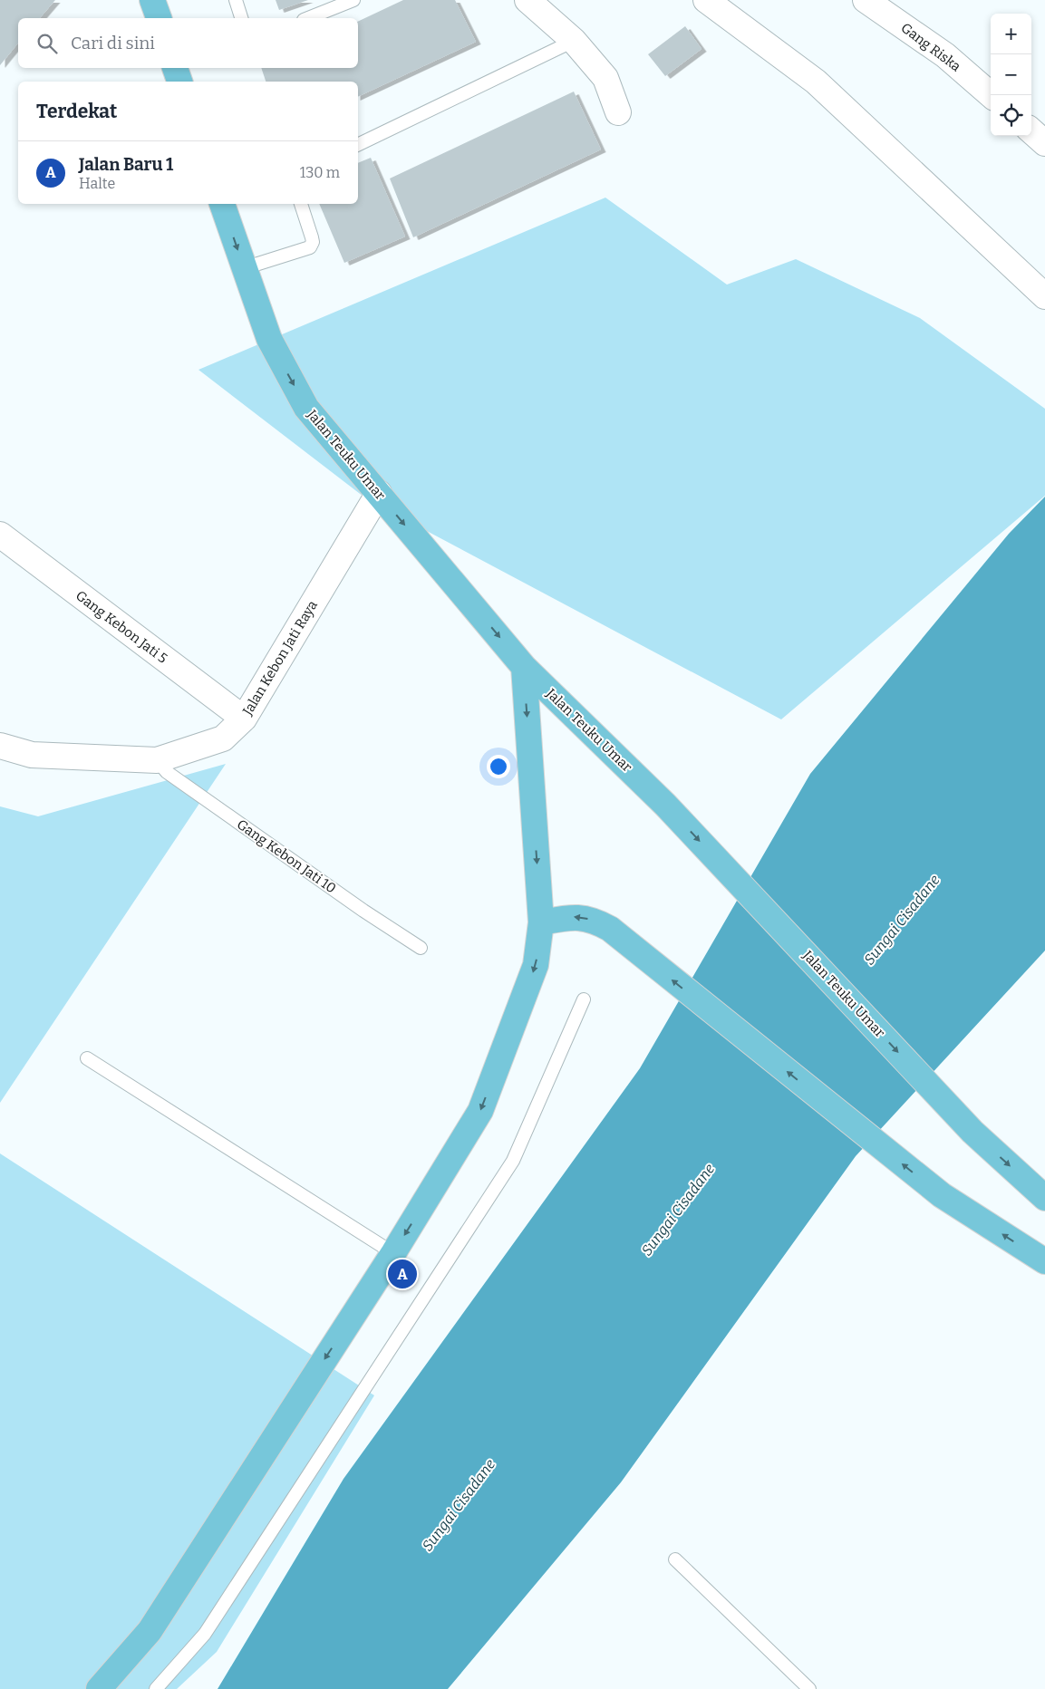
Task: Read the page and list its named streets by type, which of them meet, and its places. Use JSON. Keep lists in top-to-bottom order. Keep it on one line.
{"streets":{"main road":["Jalan Teuku Umar"],"street":["Gang Riska","Gang Kebon Jati 5","Jalan Kebon Jati Raya"],"lane":["Gang Kebon Jati 10"]},"crossings":[["Jalan Teuku Umar","Jalan Kebon Jati Raya"],["Gang Kebon Jati 5","Jalan Kebon Jati Raya"],["Jalan Kebon Jati Raya","Gang Kebon Jati 10"]],"water":["Sungai Cisadane"],"page":{"map_buttons":["+","−"],"search":"Cari di sini","heading":"Terdekat","list":[{"mark":"A","name":"Jalan Baru 1","note":"Halte","value":"130 m"}],"pins":"A"}}
